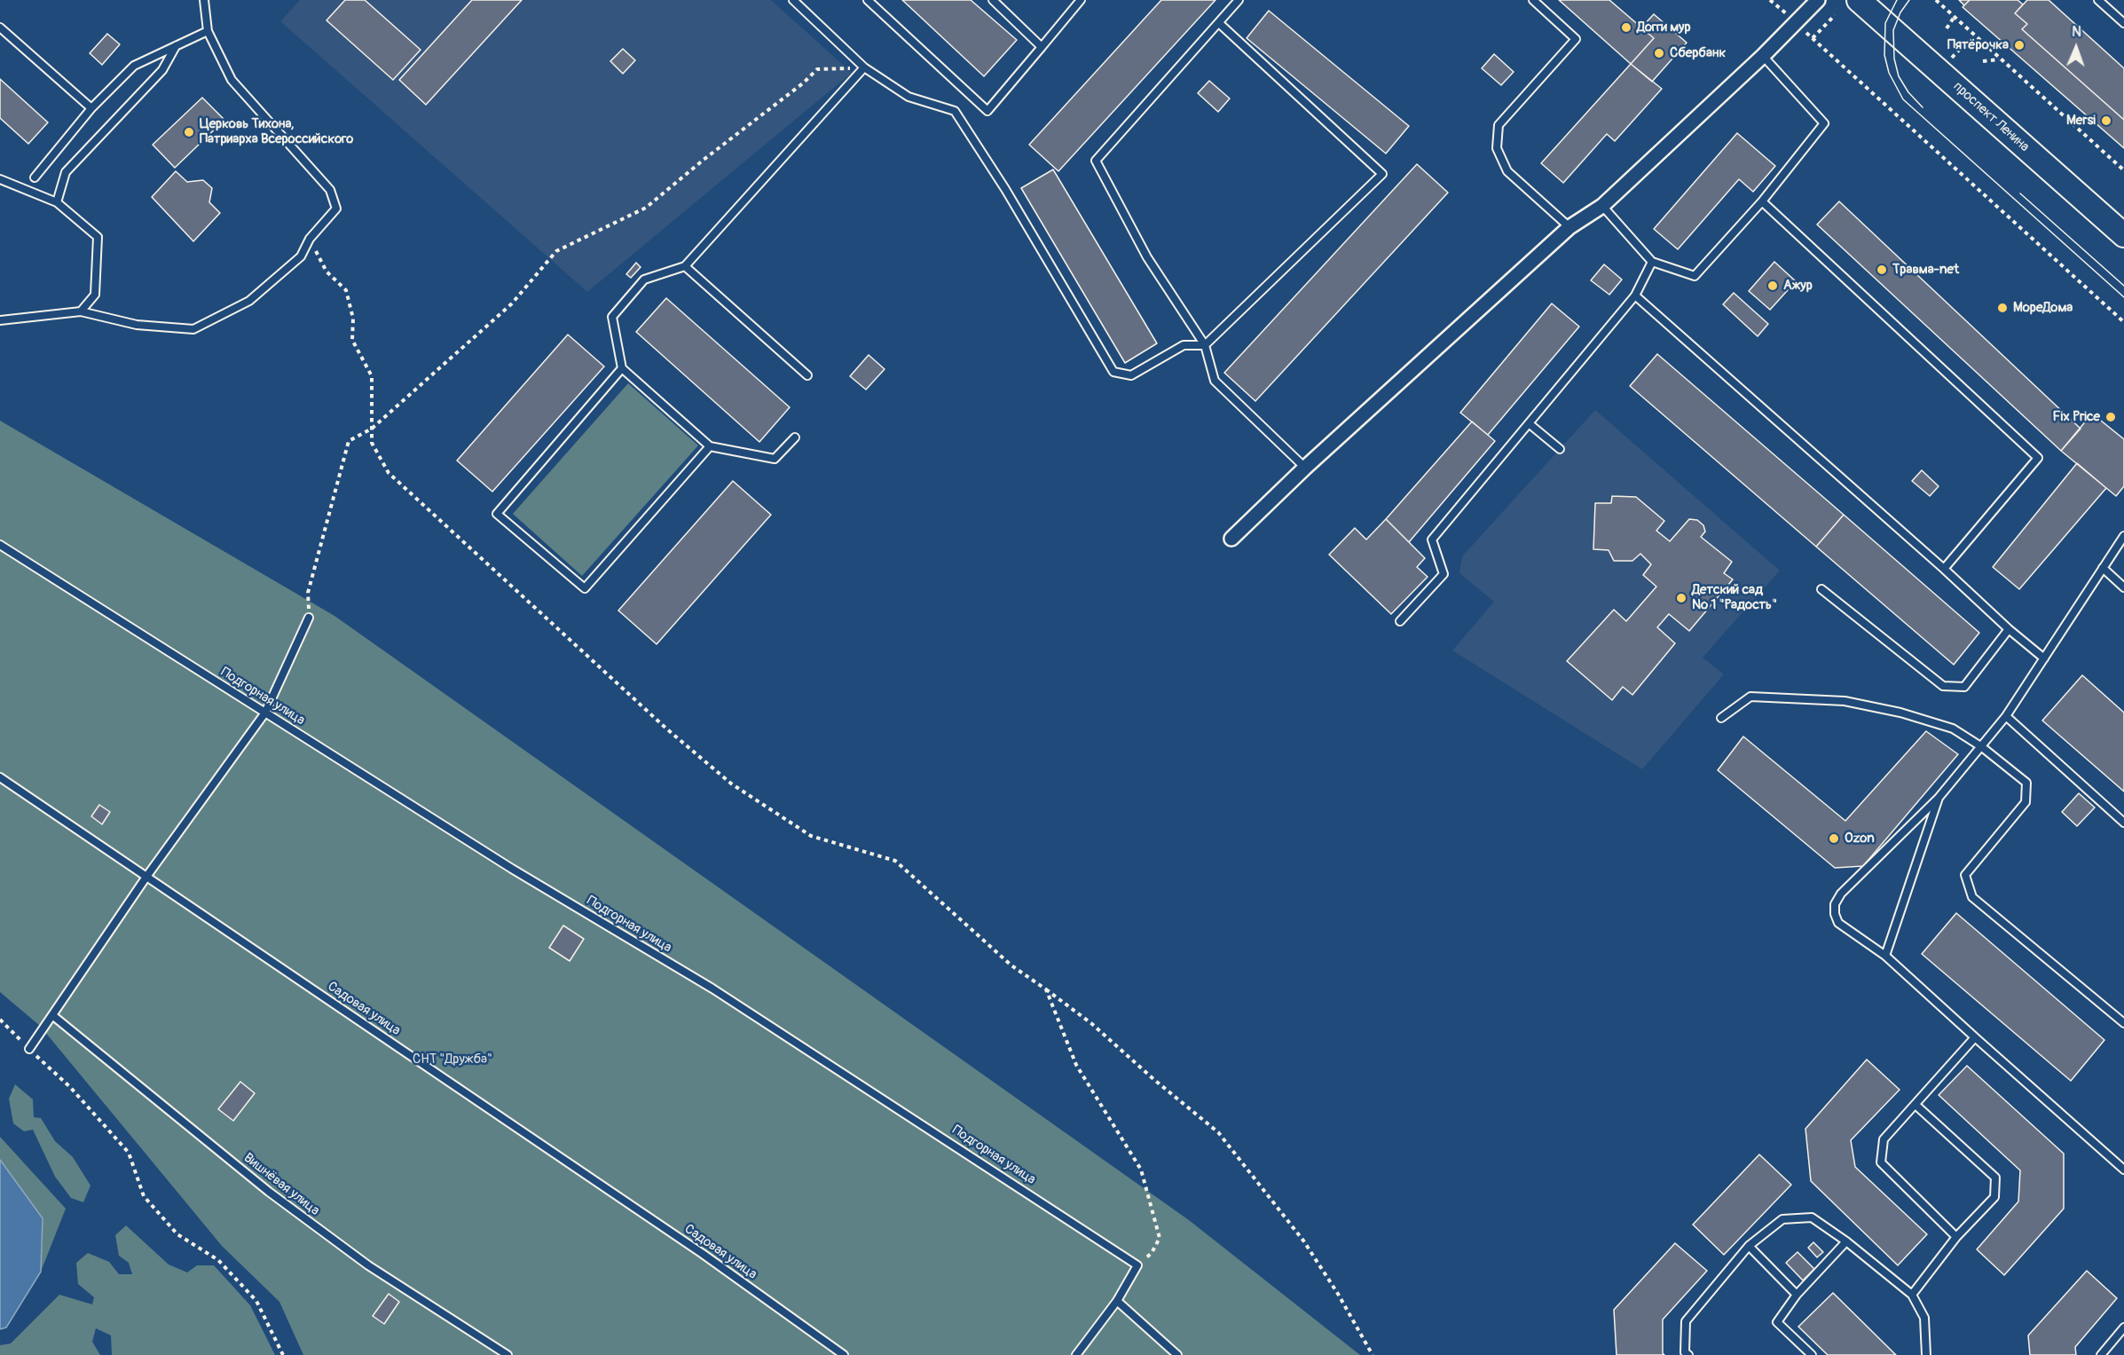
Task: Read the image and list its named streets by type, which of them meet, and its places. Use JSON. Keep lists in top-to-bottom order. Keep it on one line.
{"streets":{"main road":["проспект Ленина"],"lane":["Подгорная улица","Садовая улица","Вишнёвая улица"]},"parks":["СНТ \"Дружба\""],"places":["Догги мур","Пятёрочка","Сбербанк","Mersi","Церковь Тихона, Патриарха Всероссийского","Травма-net","Ажур","МореДома","Fix Price","Детский сад № 1 \"Радость\"","Ozon"],"north":"top"}
